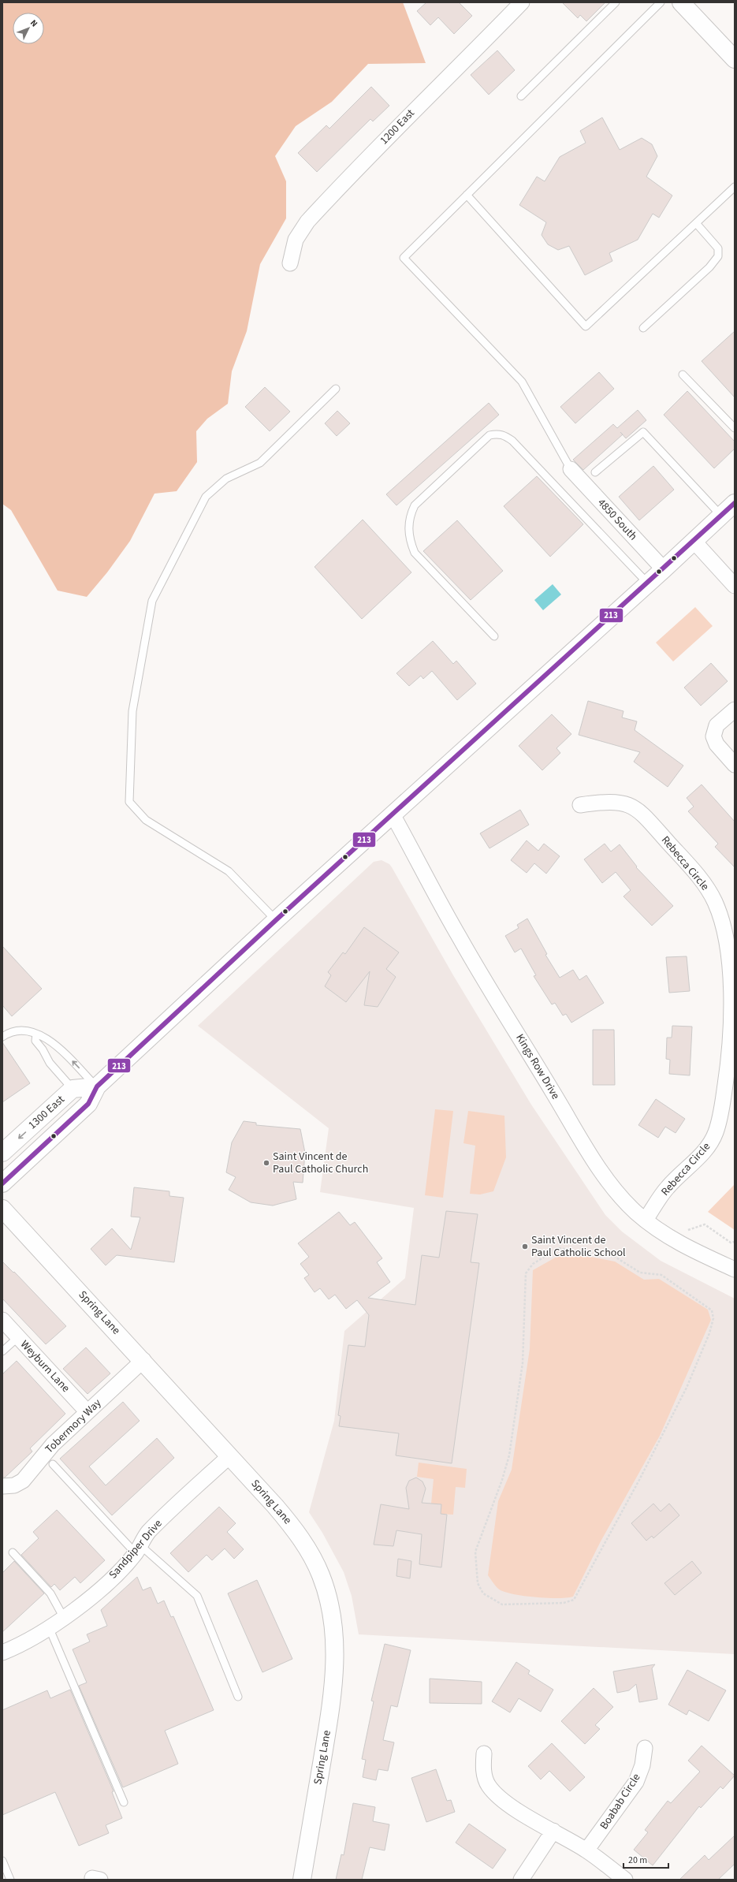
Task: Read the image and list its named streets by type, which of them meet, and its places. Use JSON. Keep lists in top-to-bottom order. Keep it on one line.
{"streets":{"main road":["1300 East","Spring Lane"],"street":["1200 East","4850 South","Rebecca Circle","Kings Row Drive","Weyburn Lane","Tobermory Way","Sandpiper Drive","Boabab Circle"]},"crossings":[["4850 South","1300 East"],["Rebecca Circle","Kings Row Drive"],["Kings Row Drive","1300 East"],["Spring Lane","Tobermory Way"],["Spring Lane","Sandpiper Drive"],["Weyburn Lane","Tobermory Way"]],"places":["Saint Vincent de Paul Catholic Church","Saint Vincent de Paul Catholic School"],"lines":["transit line 213"],"scale_bar":"20 m","north":"top right"}
